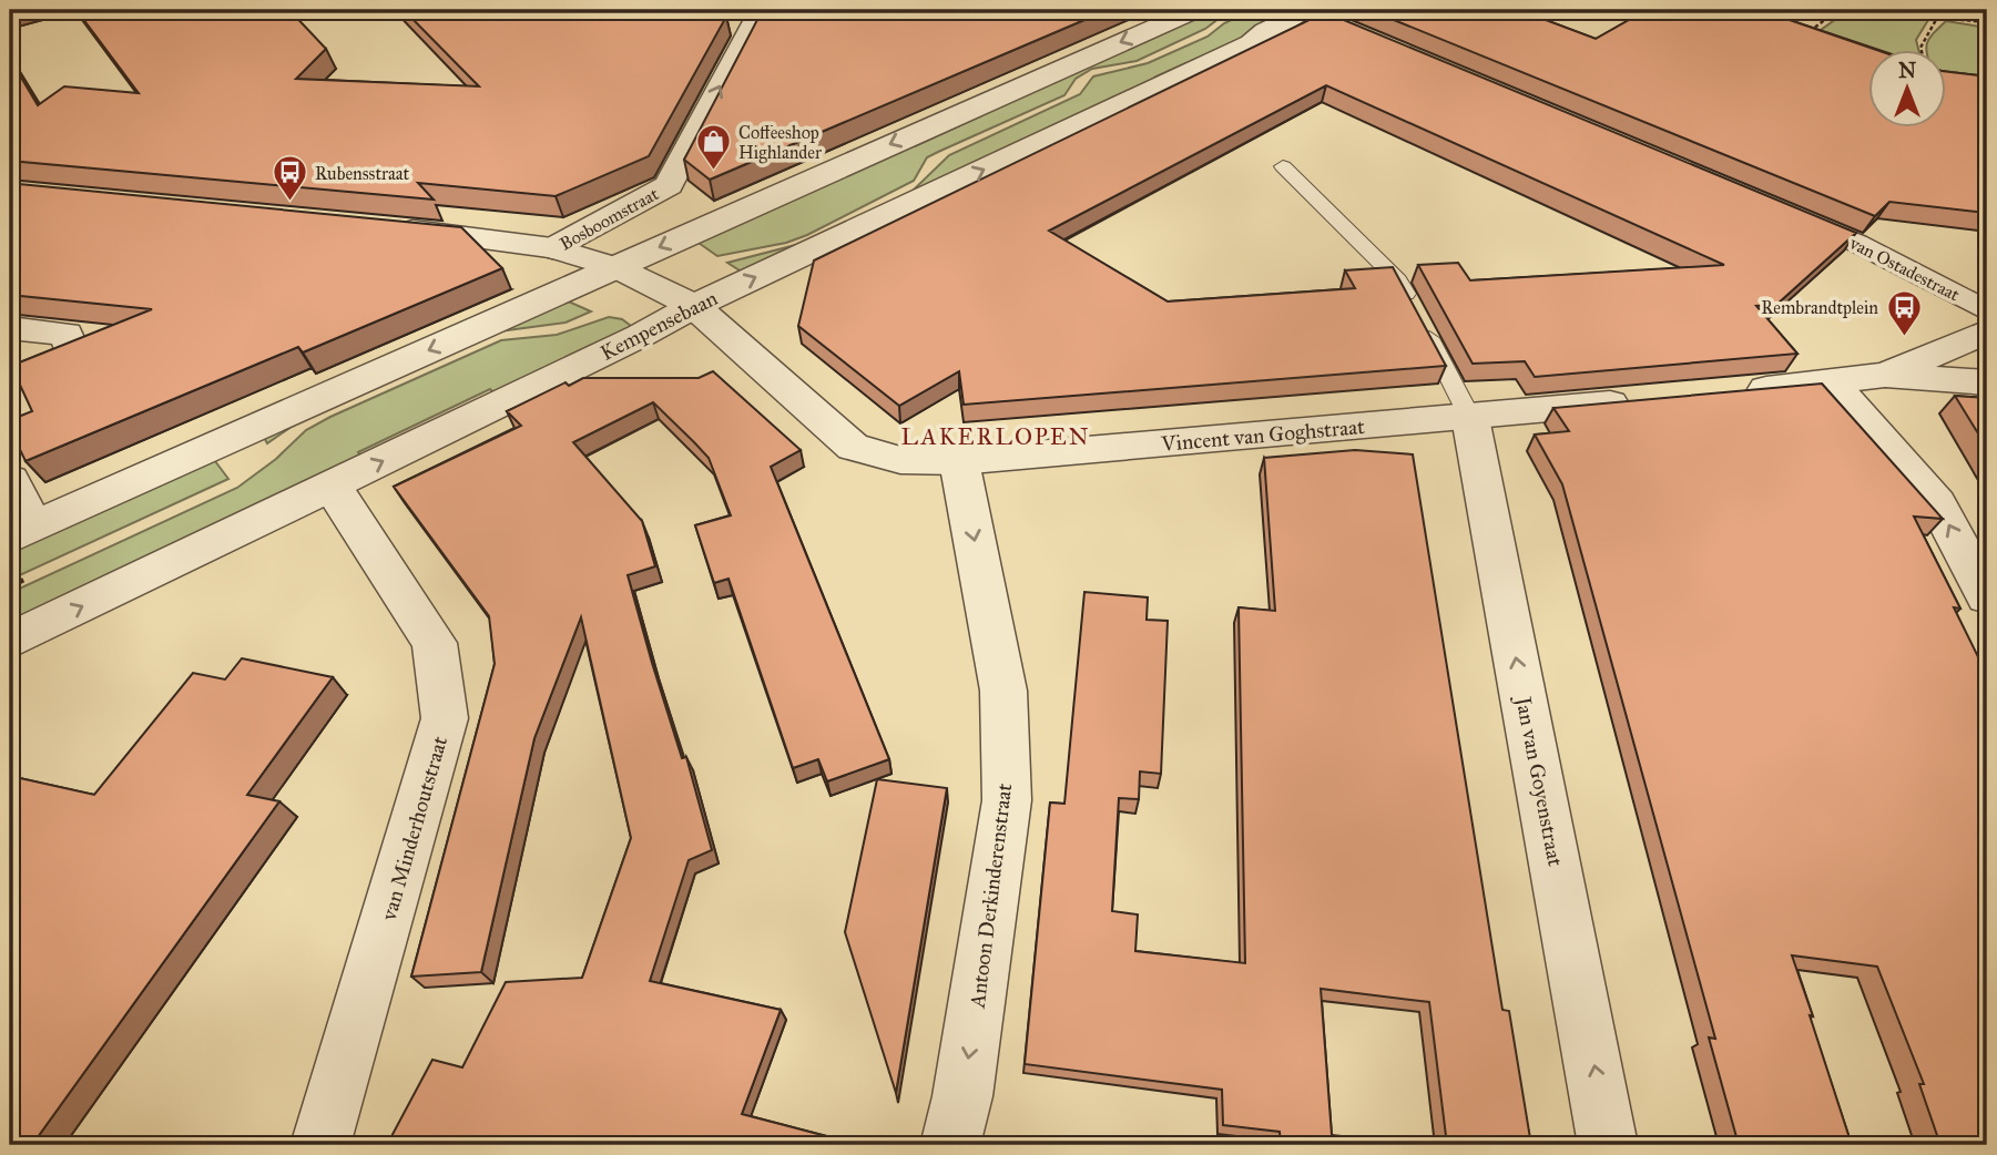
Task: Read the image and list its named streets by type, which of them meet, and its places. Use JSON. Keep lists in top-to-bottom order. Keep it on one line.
{"streets":{"street":["Bosboomstraat","van Ostadestraat","Kempensebaan","Vincent van Goghstraat","Jan van Goyenstraat","van Minderhoutstraat","Antoon Derkinderenstraat"]},"crossings":[["Kempensebaan","Vincent van Goghstraat"],["Kempensebaan","van Minderhoutstraat"],["Vincent van Goghstraat","Jan van Goyenstraat"],["Vincent van Goghstraat","Antoon Derkinderenstraat"]],"one_way":["Jan van Goyenstraat","Antoon Derkinderenstraat"],"districts":["LAKERLOPEN"],"places":{"shop":["Coffeeshop Highlander"],"bus stop":["Rubensstraat","Rembrandtplein"]},"north":"top"}
